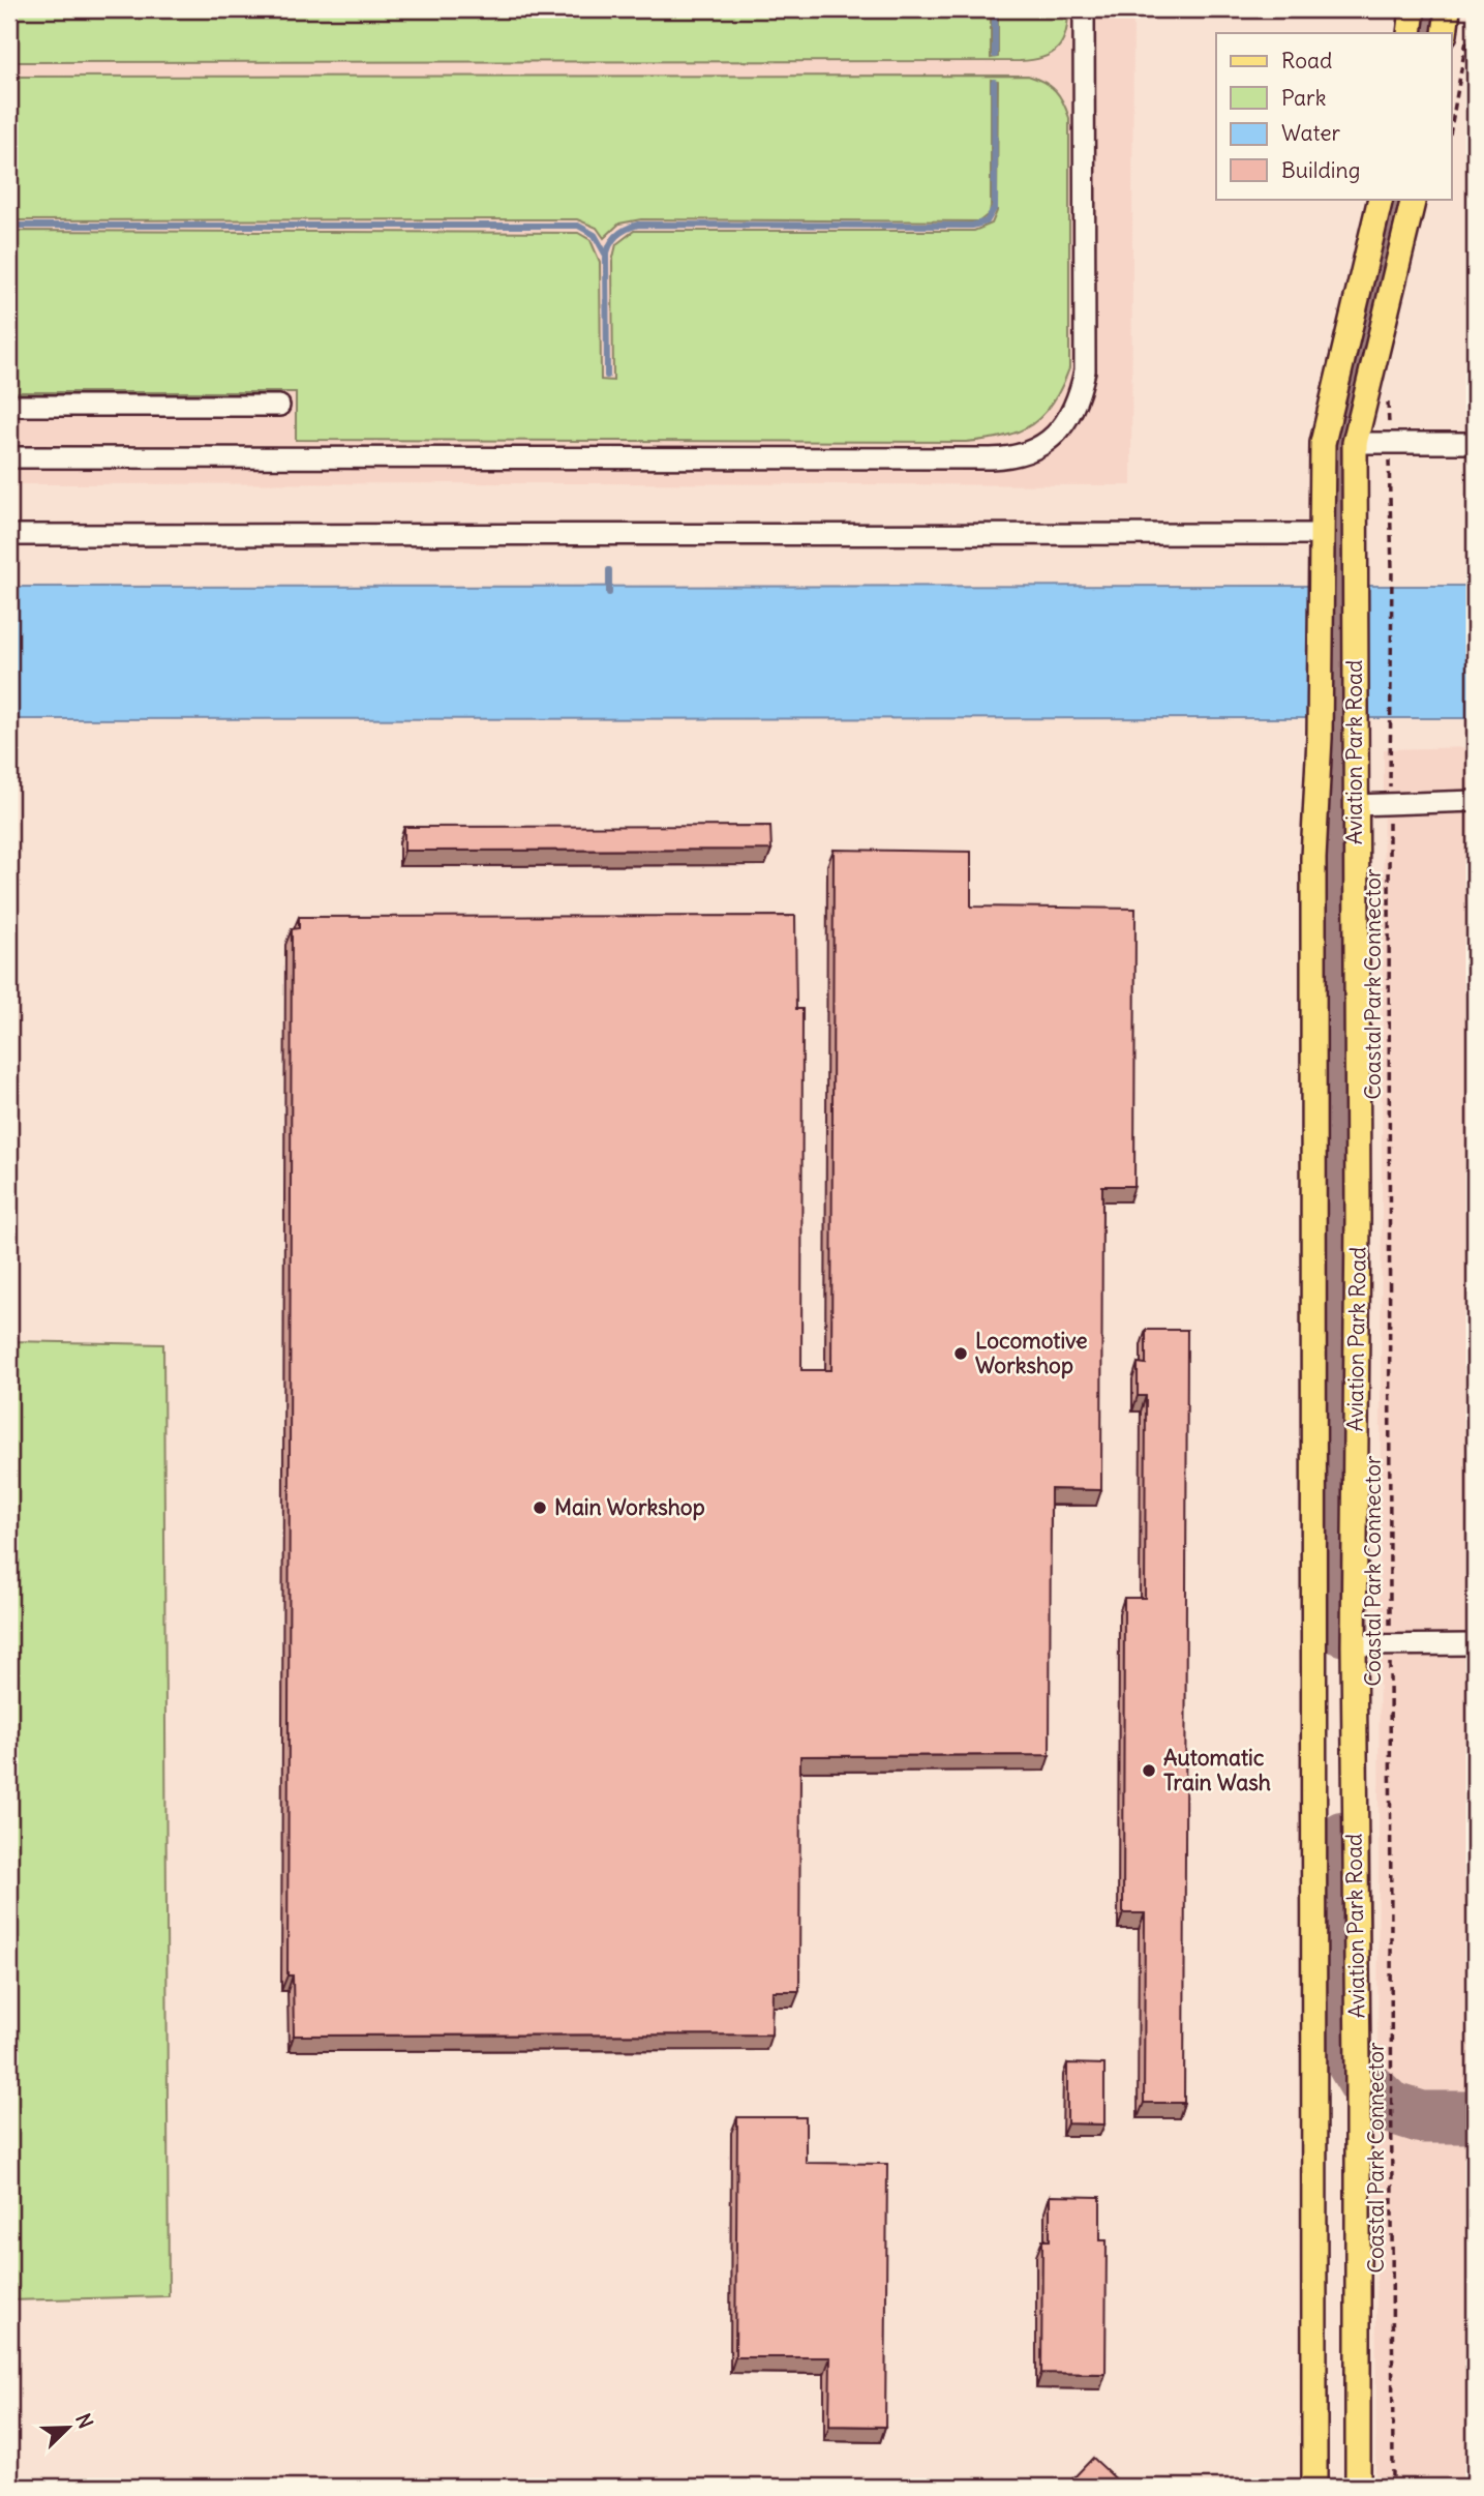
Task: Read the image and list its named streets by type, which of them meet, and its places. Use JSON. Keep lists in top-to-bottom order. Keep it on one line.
{"streets":{"main road":["Aviation Park Road"],"path":["Coastal Park Connector"]},"places":["Locomotive Workshop","Main Workshop","Automatic Train Wash"],"legend":["Road","Park","Water","Building"],"north":"top right"}
